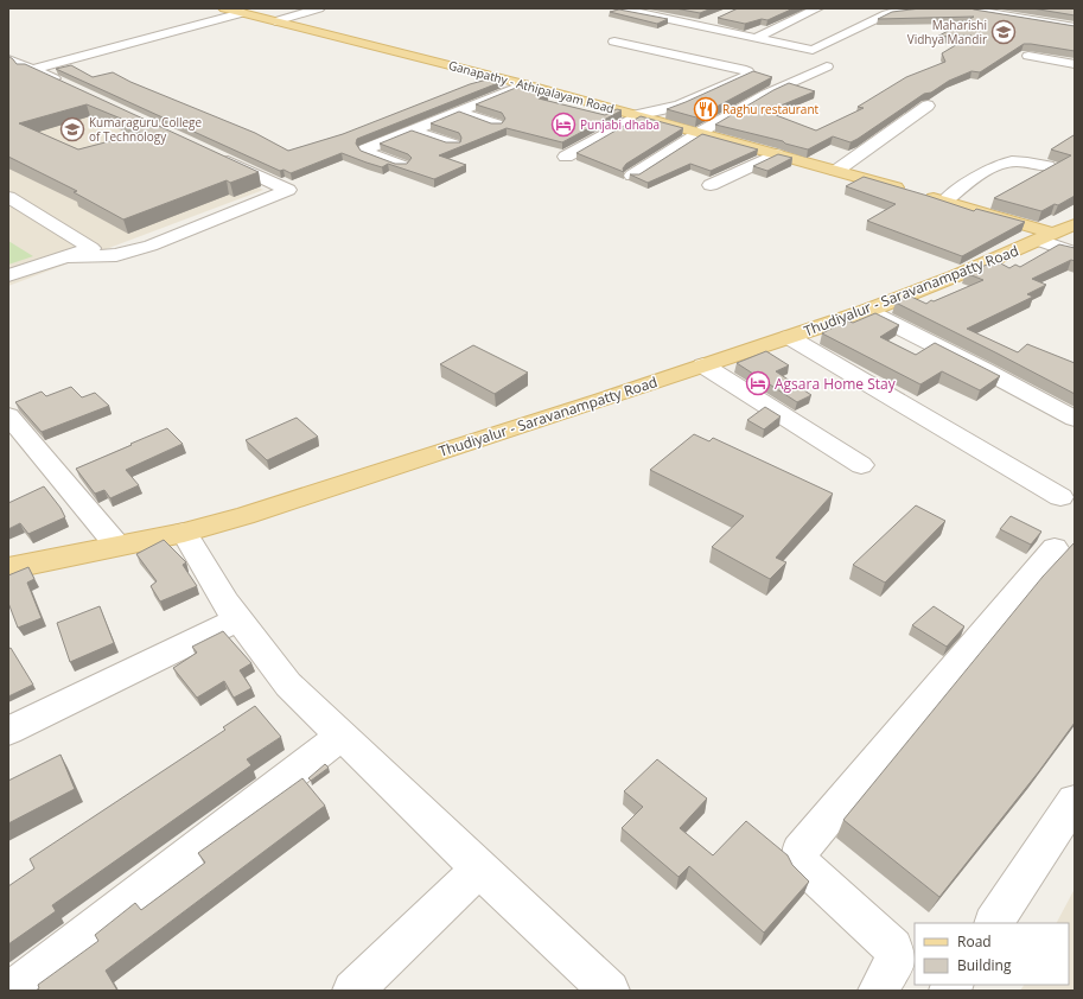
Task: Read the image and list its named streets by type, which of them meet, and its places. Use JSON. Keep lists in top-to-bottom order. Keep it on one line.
{"streets":{"main road":["Ganapathy - Athipalayam Road","Thudiyalur - Saravanampatty Road"]},"crossings":[["Ganapathy - Athipalayam Road","Thudiyalur - Saravanampatty Road"]],"places":{"school or university":["Maharishi Vidhya Mandir","Kumaraguru College of Technology"],"restaurant":["Raghu restaurant"],"hotel":["Punjabi dhaba","Agsara Home Stay"]},"legend":["Road","Building"]}
